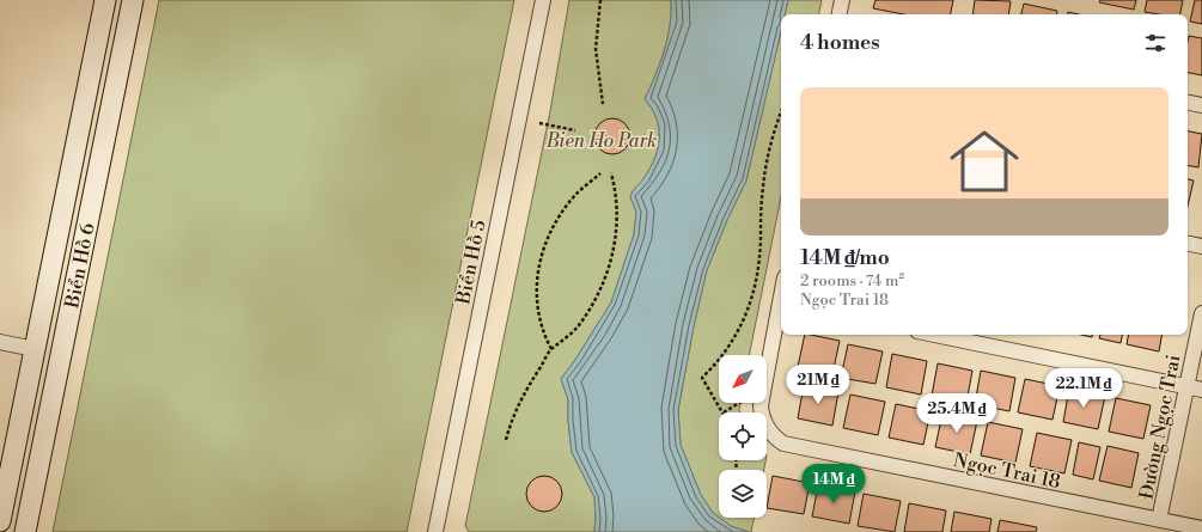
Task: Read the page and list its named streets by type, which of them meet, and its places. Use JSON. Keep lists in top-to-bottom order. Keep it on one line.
{"streets":{"street":["Biển Hồ 5","Biển Hồ 6","Đường Ngọc Trai","Ngọc Trai 18"]},"crossings":[["Đường Ngọc Trai","Ngọc Trai 18"]],"parks":["Bien Ho Park"],"north":"bottom left","page":{"heading":"4 homes","list":[{"name":"14M ₫/mo","note":"2 rooms · 74 m² · Ngọc Trai 18"}],"price":["21M ₫","22.1M ₫","25.4M ₫","14M ₫"]}}
